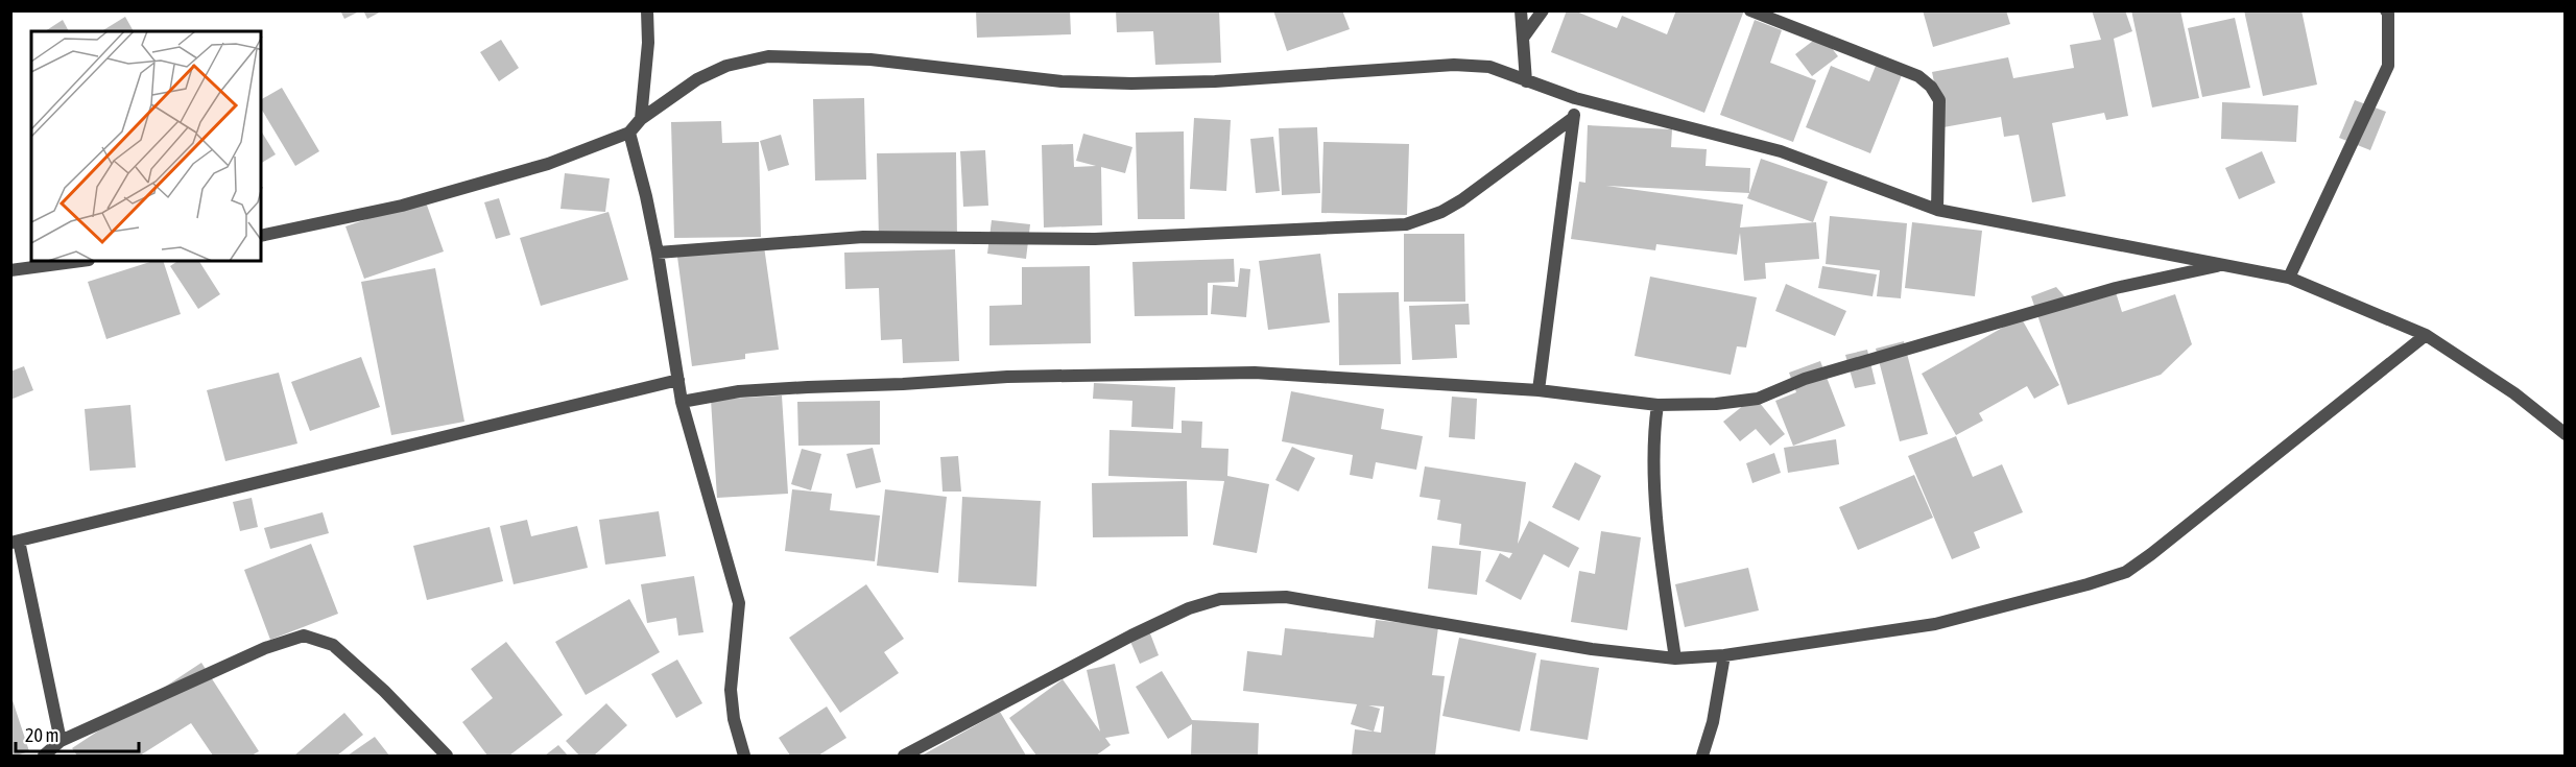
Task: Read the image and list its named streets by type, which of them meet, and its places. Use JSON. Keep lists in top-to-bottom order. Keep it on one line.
{"scale_bar":"20 m"}
